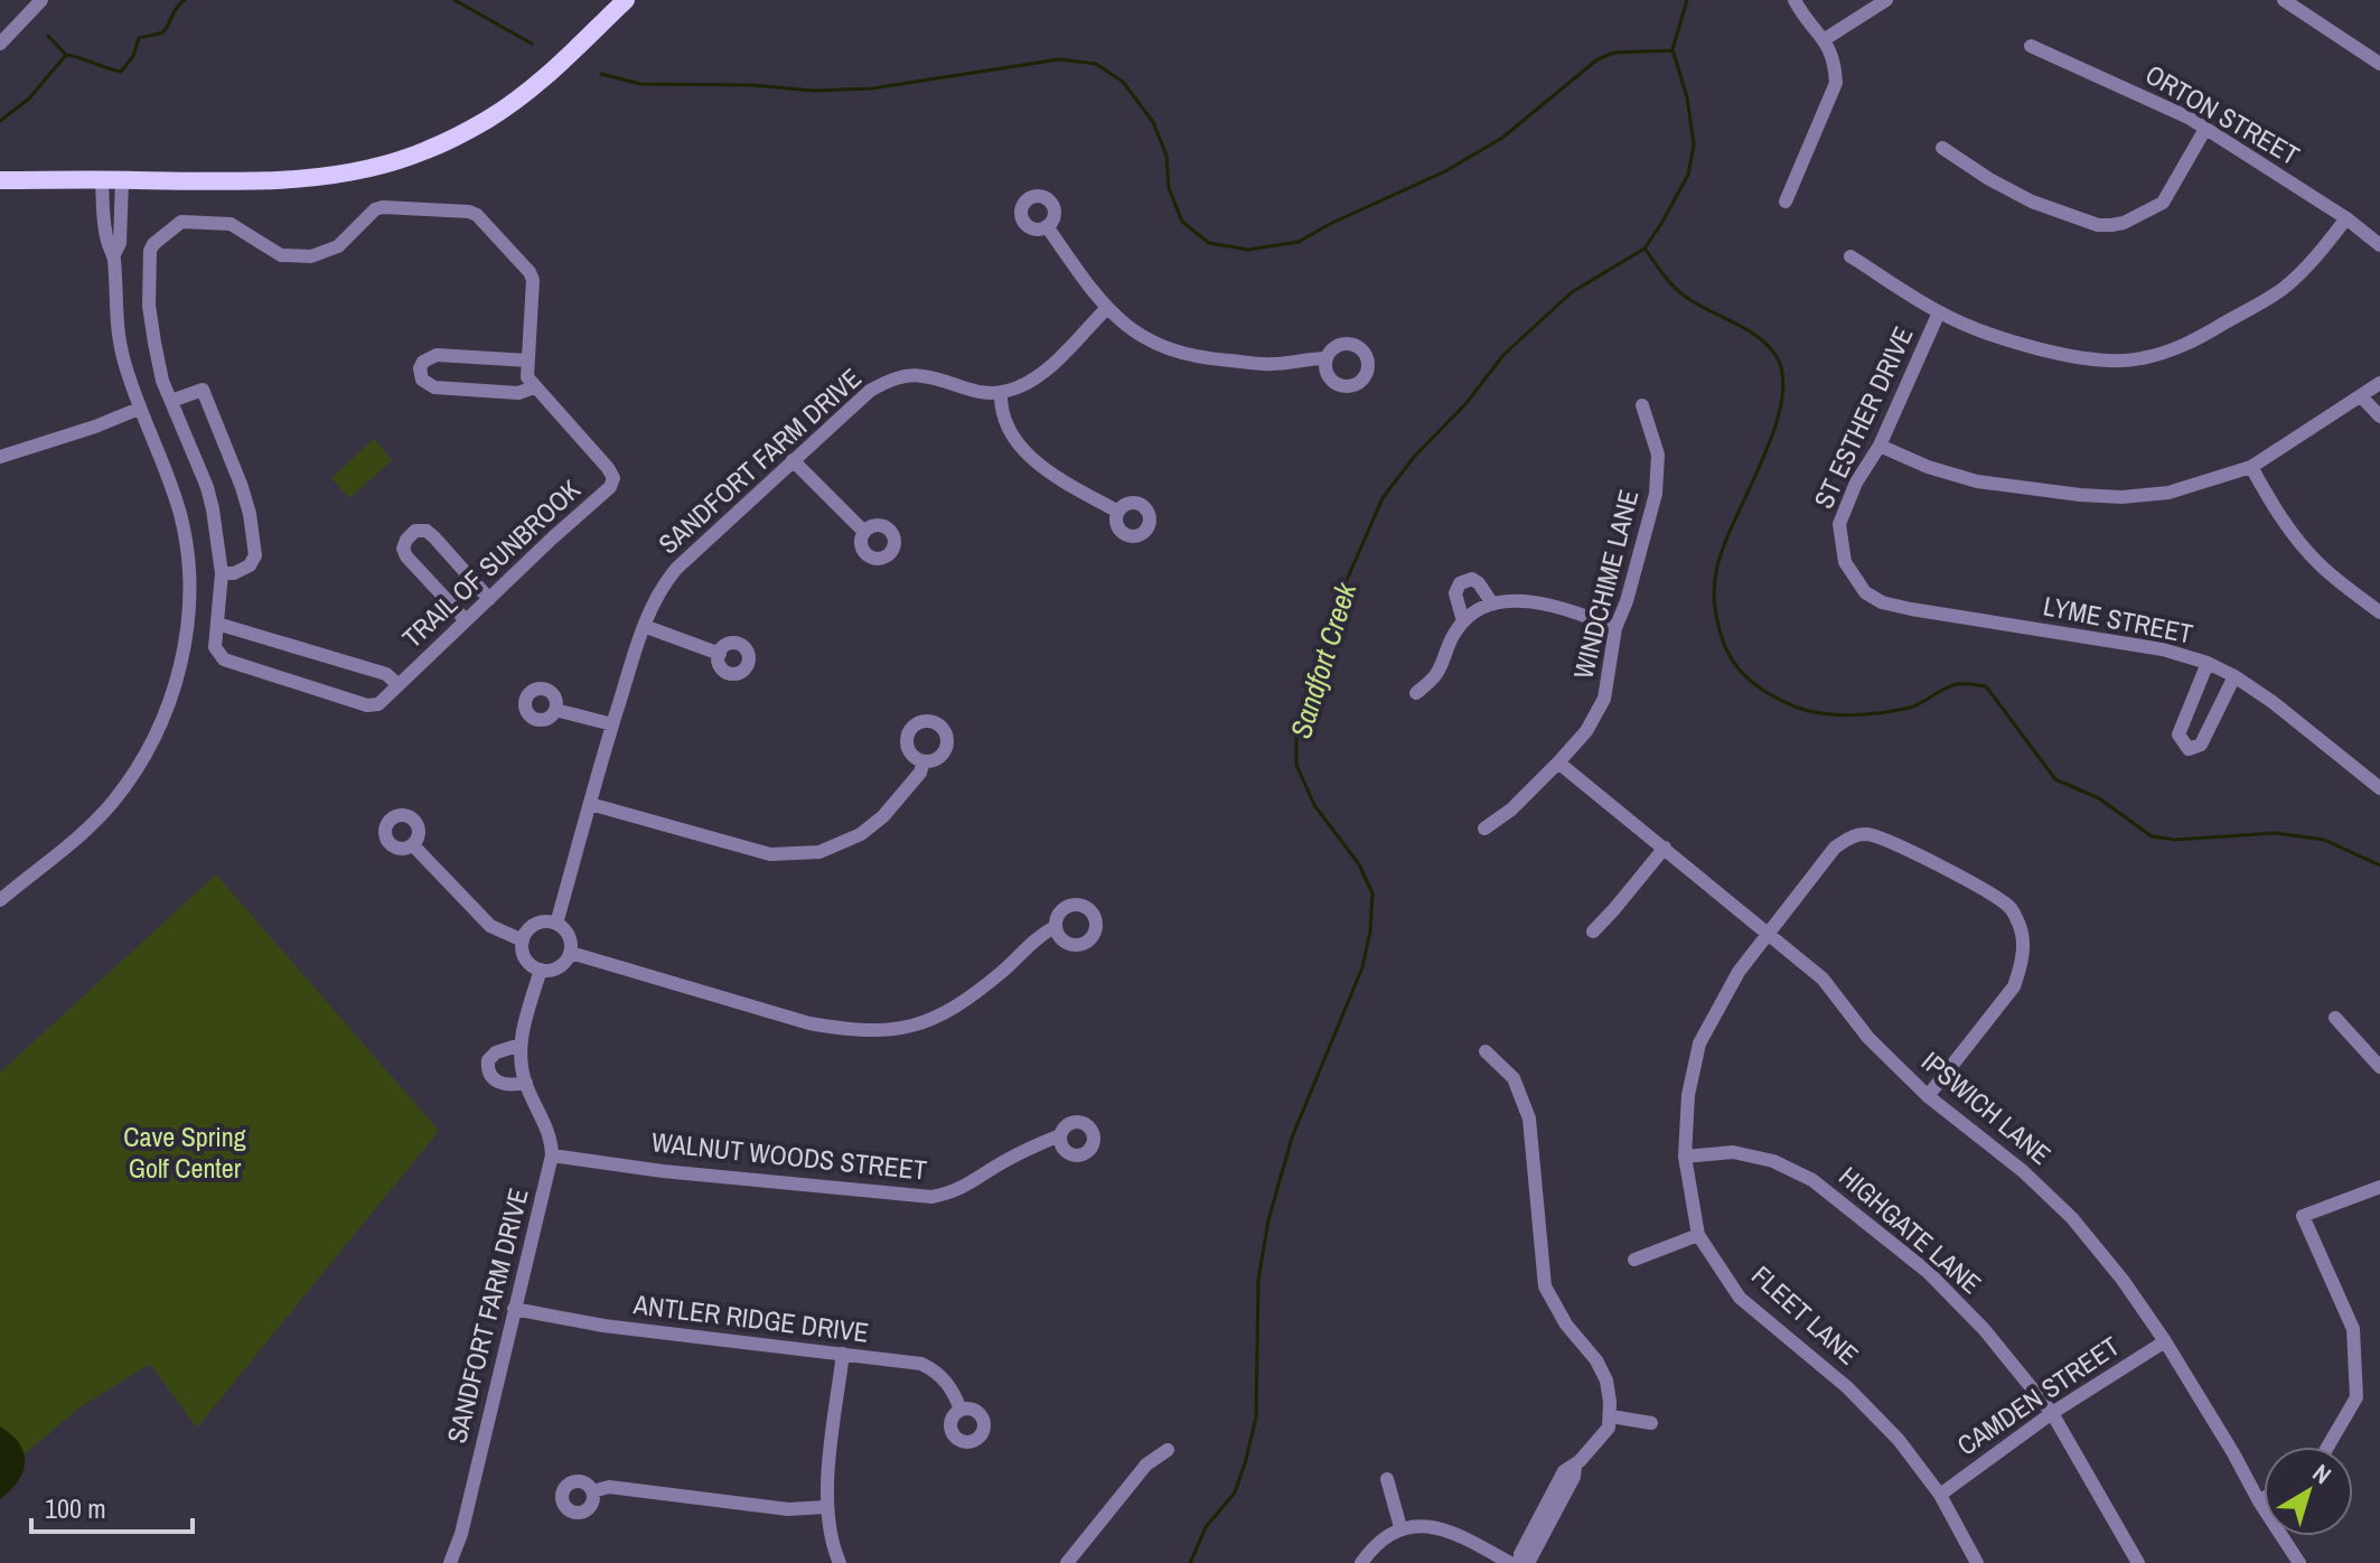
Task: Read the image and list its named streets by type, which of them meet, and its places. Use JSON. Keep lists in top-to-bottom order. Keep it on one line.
{"streets":{"street":["ORTON STREET","ST ESTHER DRIVE","SANDFORT FARM DRIVE","TRAIL OF SUNBROOK","WINDCHIME LANE","LYME STREET","IPSWICH LANE","WALNUT WOODS STREET","HIGHGATE LANE","FLEET LANE","ANTLER RIDGE DRIVE","CAMDEN STREET"]},"crossings":[["ST ESTHER DRIVE","LYME STREET"],["SANDFORT FARM DRIVE","WALNUT WOODS STREET"],["SANDFORT FARM DRIVE","ANTLER RIDGE DRIVE"],["WINDCHIME LANE","IPSWICH LANE"],["IPSWICH LANE","FLEET LANE"],["IPSWICH LANE","CAMDEN STREET"],["HIGHGATE LANE","FLEET LANE"],["HIGHGATE LANE","CAMDEN STREET"],["FLEET LANE","CAMDEN STREET"]],"water":["Sandfort Creek"],"parks":["Cave Spring Golf Center"],"scale_bar":"100 m","north":"top right"}
